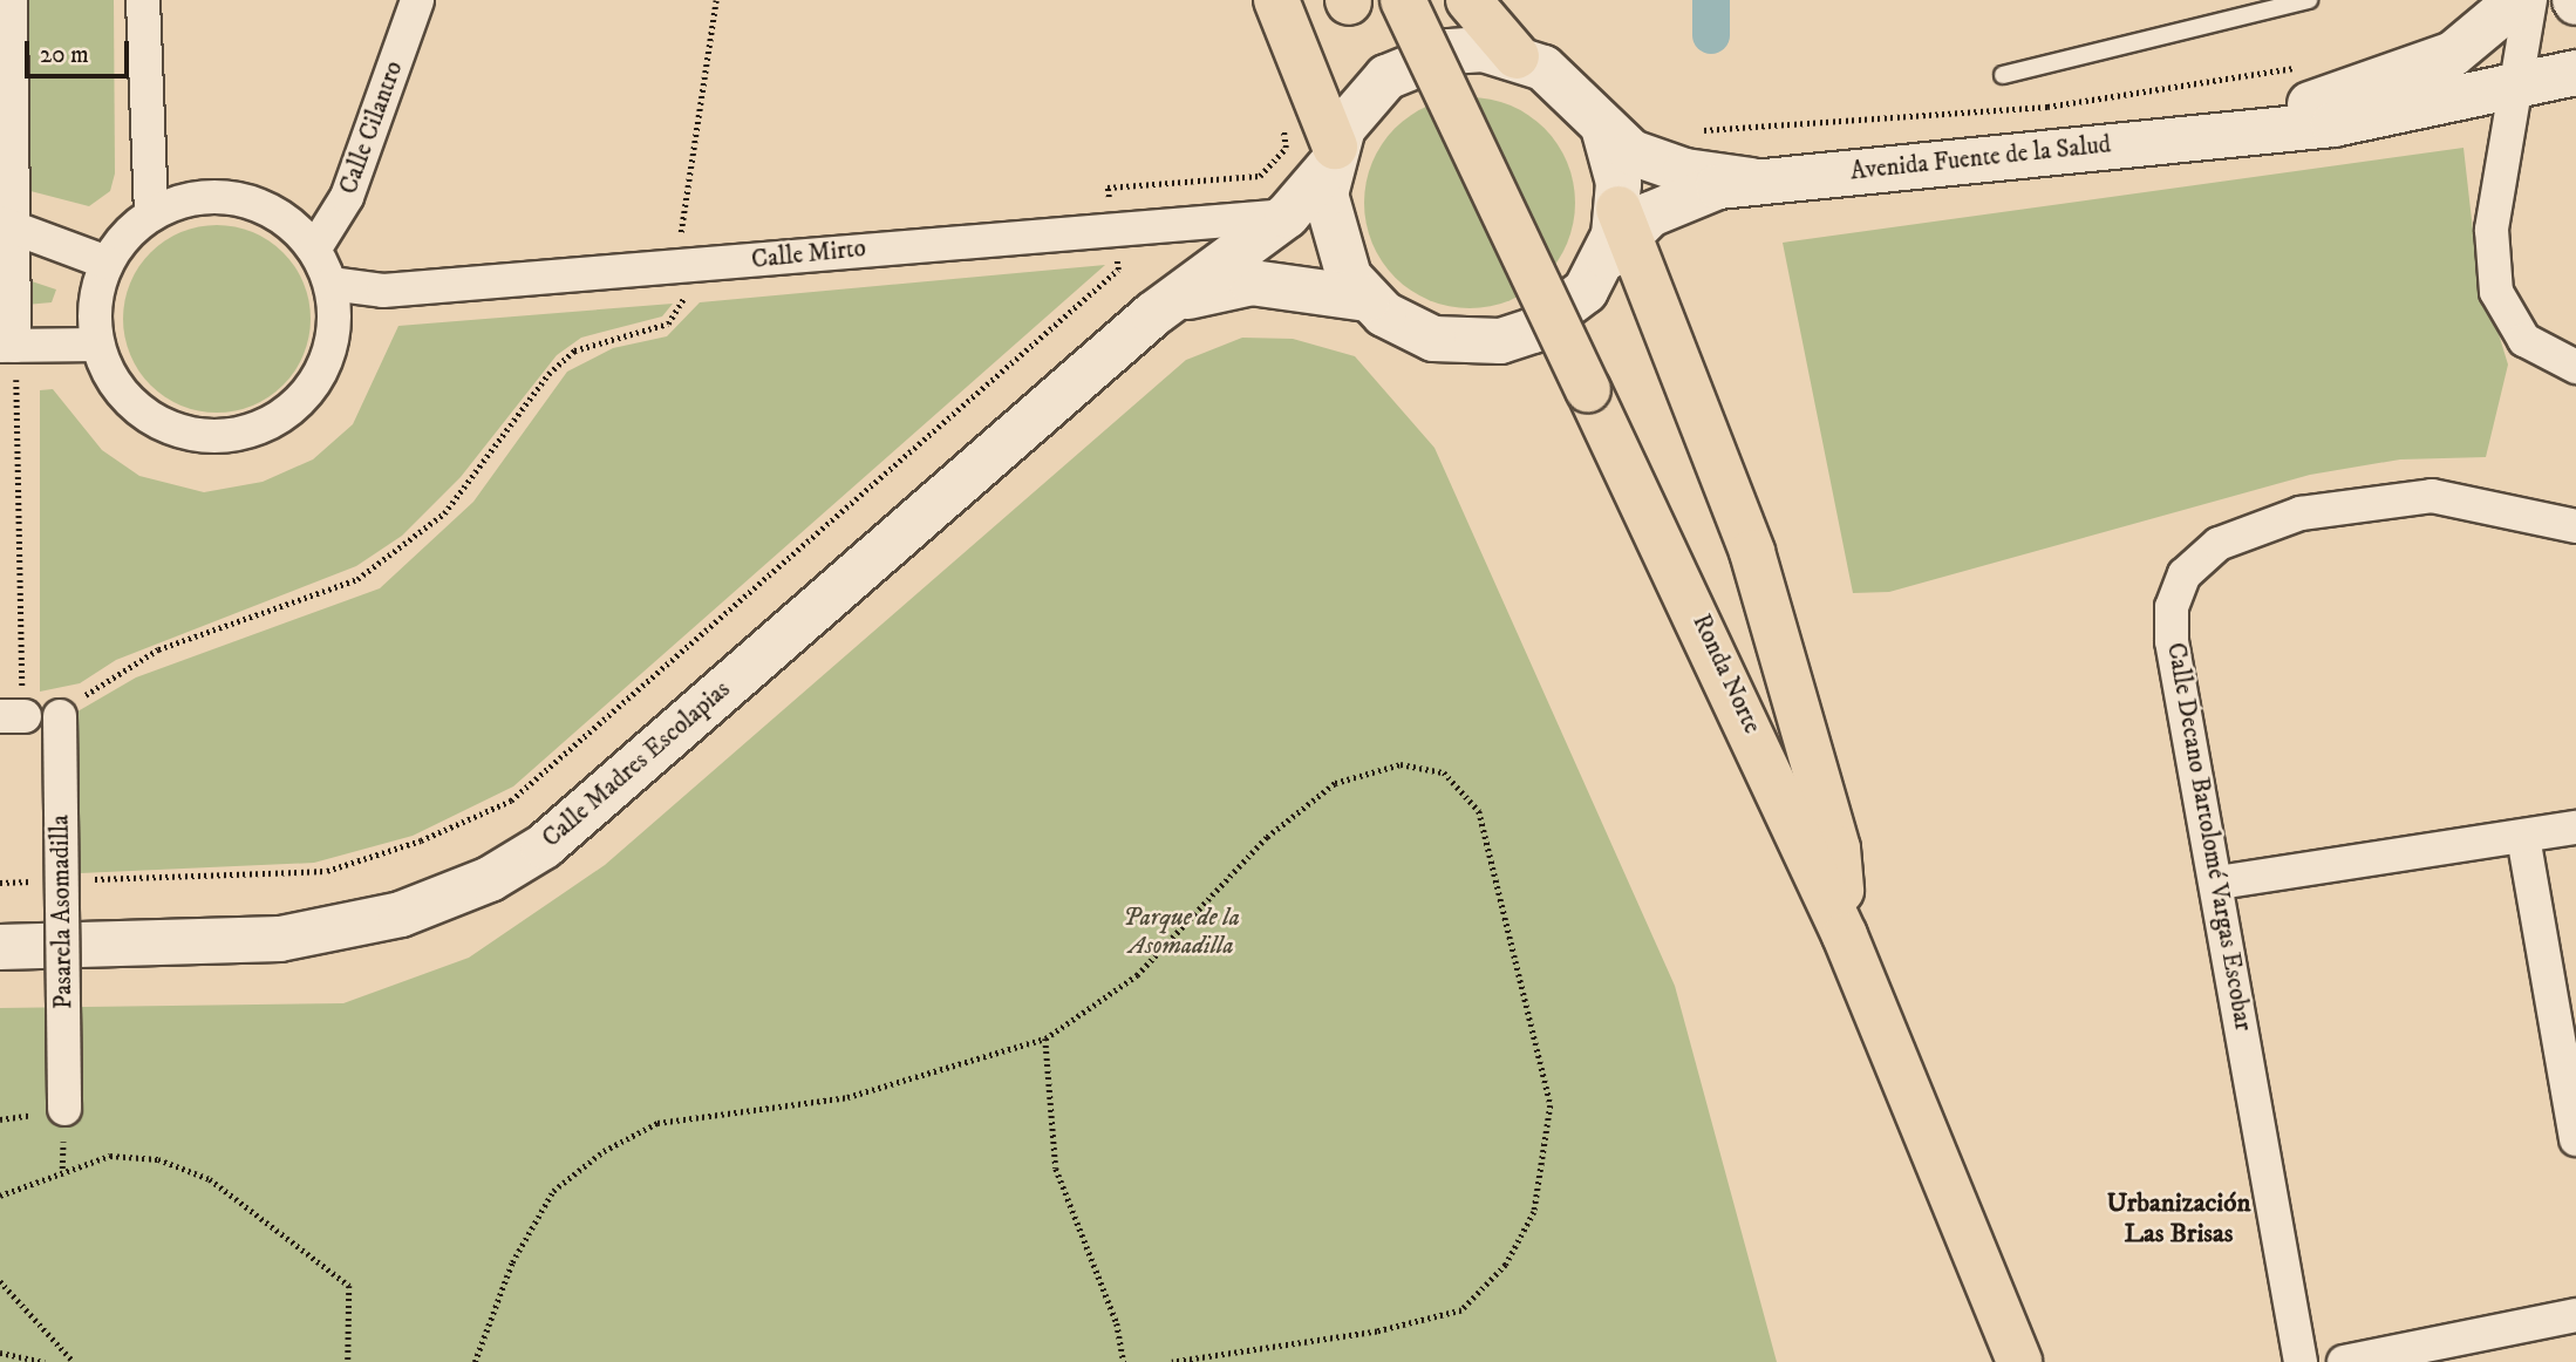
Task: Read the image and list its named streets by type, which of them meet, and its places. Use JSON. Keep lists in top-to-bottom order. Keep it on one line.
{"streets":{"highway":["Ronda Norte"],"main road":["Avenida Fuente de la Salud","Calle Madres Escolapias"],"street":["Calle Cilantro","Calle Mirto","Calle Decano Bartolomé Vargas Escobar","Pasarela Asomadilla"]},"crossings":[["Calle Cilantro","Calle Mirto"],["Calle Mirto","Calle Madres Escolapias"]],"districts":["Urbanización Las Brisas"],"parks":["Parque de la Asomadilla"],"scale_bar":"20 m"}
